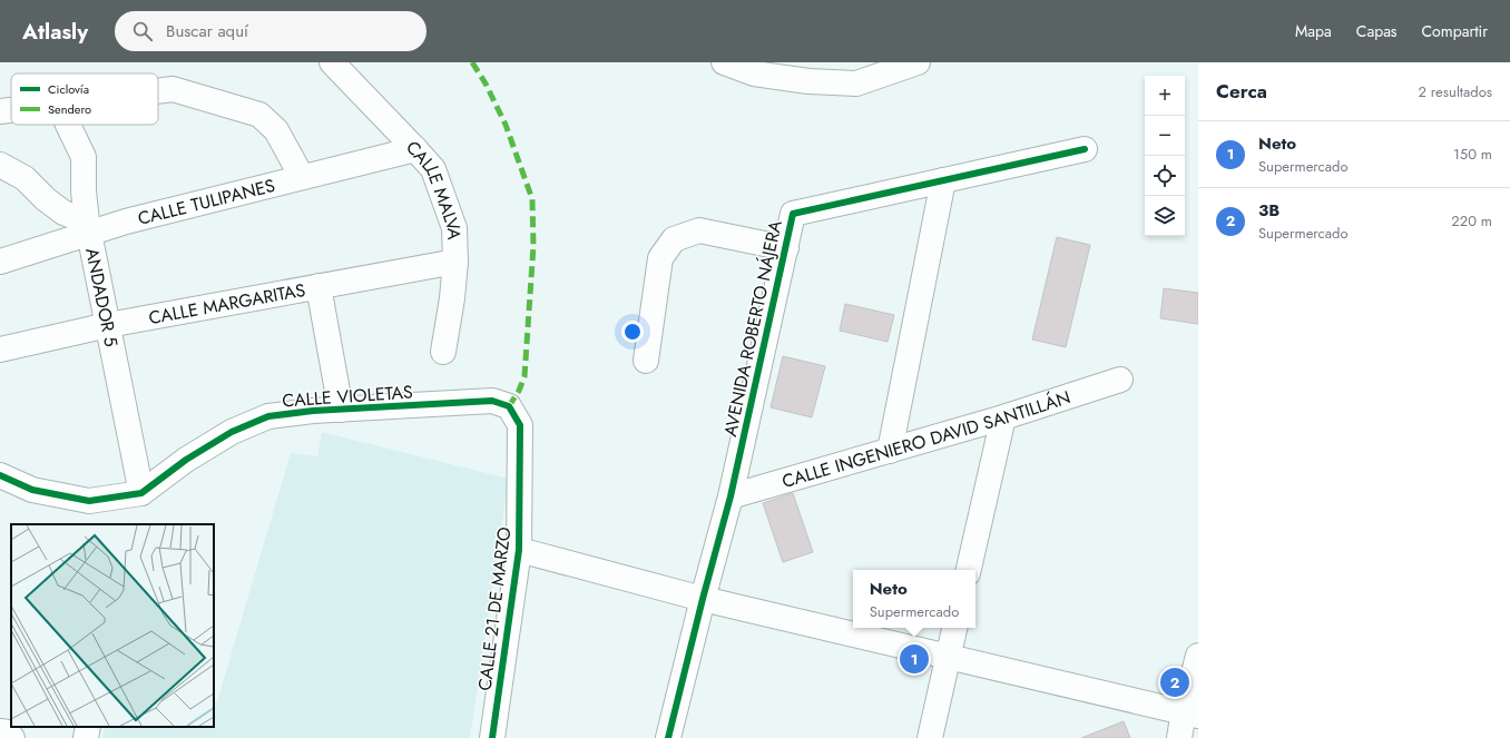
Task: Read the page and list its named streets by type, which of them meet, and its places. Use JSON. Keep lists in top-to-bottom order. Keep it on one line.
{"streets":{"street":["CALLE MALVA","CALLE TULIPANES","ANDADOR 5","CALLE MARGARITAS","AVENIDA ROBERTO NÁJERA","CALLE VIOLETAS","CALLE INGENIERO DAVID SANTILLÁN","CALLE 21 DE MARZO"]},"crossings":[["CALLE MALVA","CALLE TULIPANES"],["CALLE MALVA","CALLE MARGARITAS"],["CALLE TULIPANES","ANDADOR 5"],["ANDADOR 5","CALLE MARGARITAS"],["ANDADOR 5","CALLE VIOLETAS"],["AVENIDA ROBERTO NÁJERA","CALLE INGENIERO DAVID SANTILLÁN"],["CALLE VIOLETAS","CALLE 21 DE MARZO"]],"legend":["Ciclovía","Sendero"],"page":{"header":"Atlasly","search":"Buscar aquí","nav":["Mapa","Capas","Compartir"],"heading":["Cerca","2 resultados"],"map_buttons":["+","−"],"list":[{"mark":"1","name":"Neto","note":"Supermercado","value":"150 m"},{"mark":"2","name":"3B","note":"Supermercado","value":"220 m"}],"popup":["Neto","Supermercado"],"pins":["1","2"]}}
